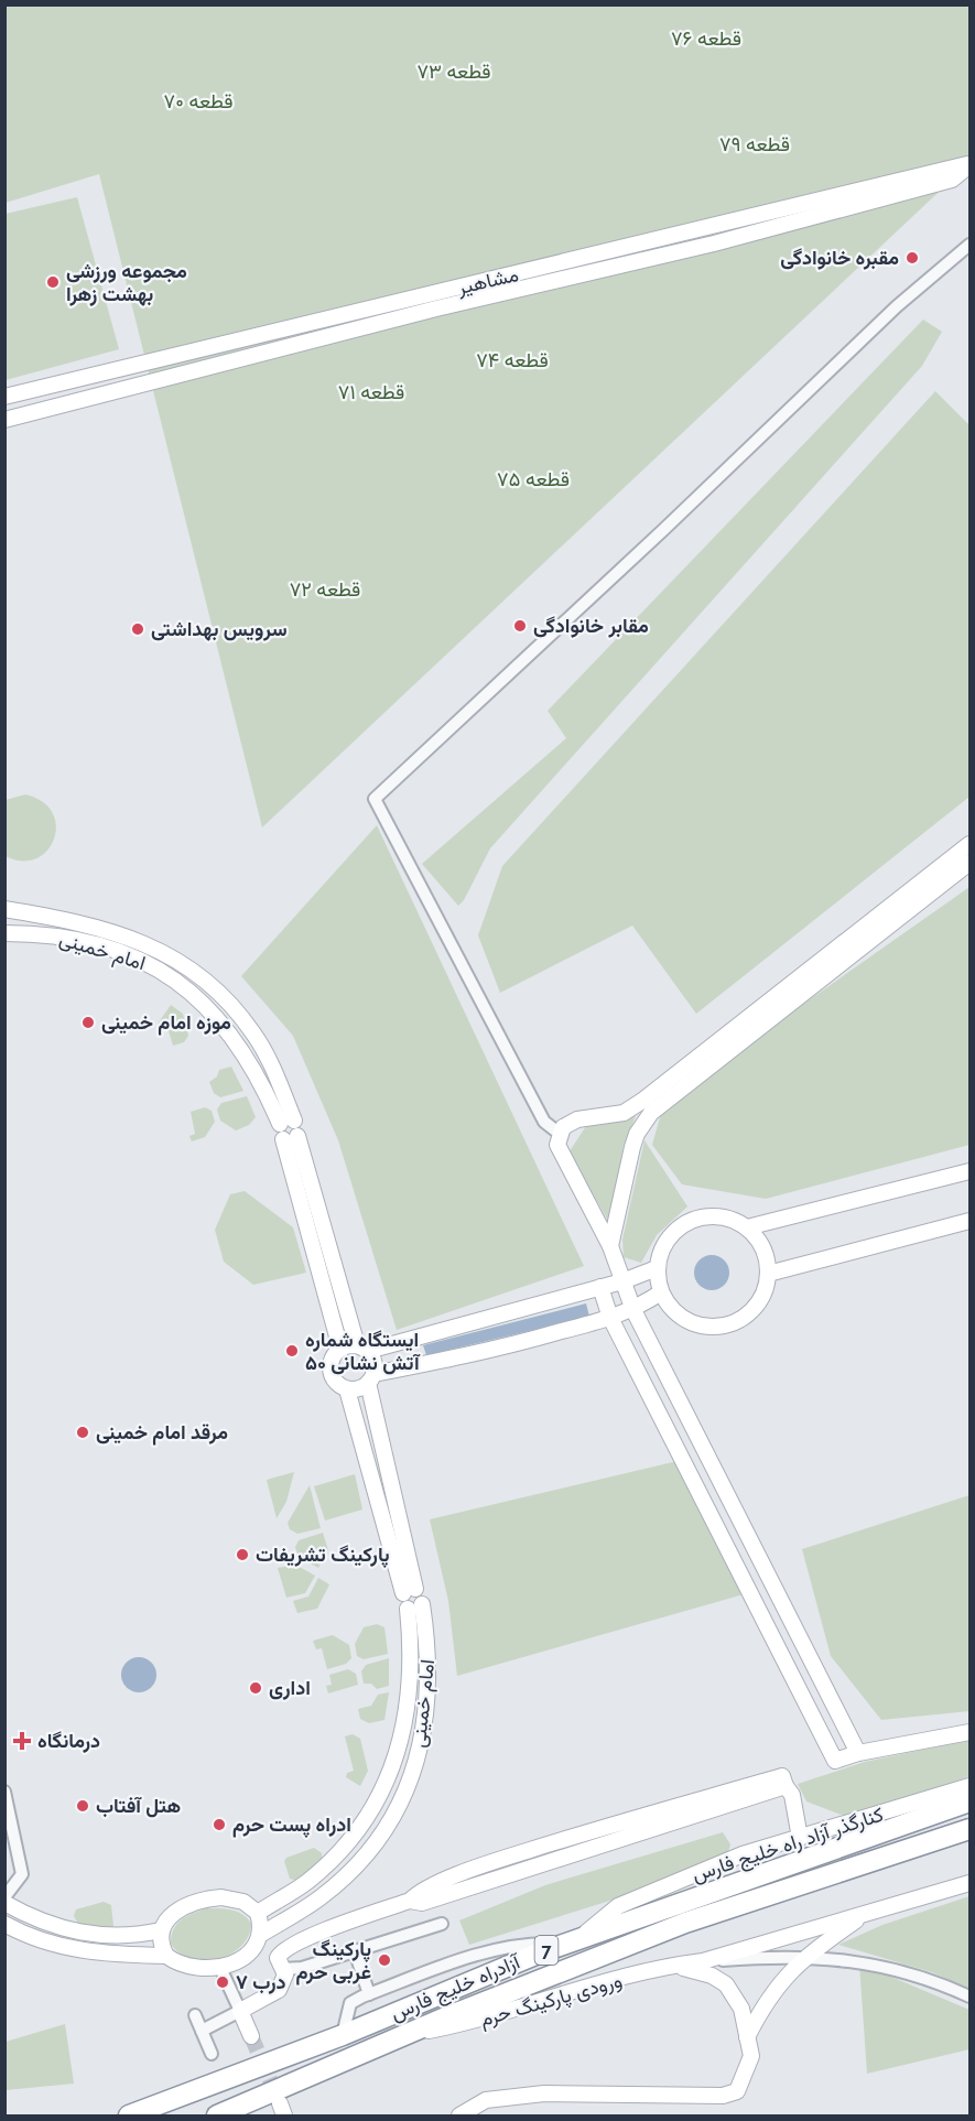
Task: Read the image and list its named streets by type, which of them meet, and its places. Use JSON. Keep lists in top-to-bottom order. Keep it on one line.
{"streets":{"highway":["7","آزادراه خلیج فارس"],"street":["مشاهیر","امام خمینی","کنارگذر آزاد راه خلیج فارس","ورودی پارکینگ حرم"]},"crossings":[["کنارگذر آزاد راه خلیج فارس","آزادراه خلیج فارس"],["آزادراه خلیج فارس","ورودی پارکینگ حرم"]],"parks":["قطعه ۷۶","قطعه ۷۳","قطعه ۷۰","قطعه ۷۹","قطعه ۷۴","قطعه ۷۱","قطعه ۷۵","قطعه ۷۲"],"places":{"other":["مقبره خانوادگی","مجموعه ورزشی بهشت زهرا","مقابر خانوادگی","سرویس بهداشتی","موزه امام خمینی","ایستگاه شماره ۵۰ آتش نشانی","مرقد امام خمینی","پارکینگ تشریفات","اداری","هتل آفتاب","ادراه پست حرم","پارکینگ غربی حرم","درب ۷"],"health":["درمانگاه"]}}
